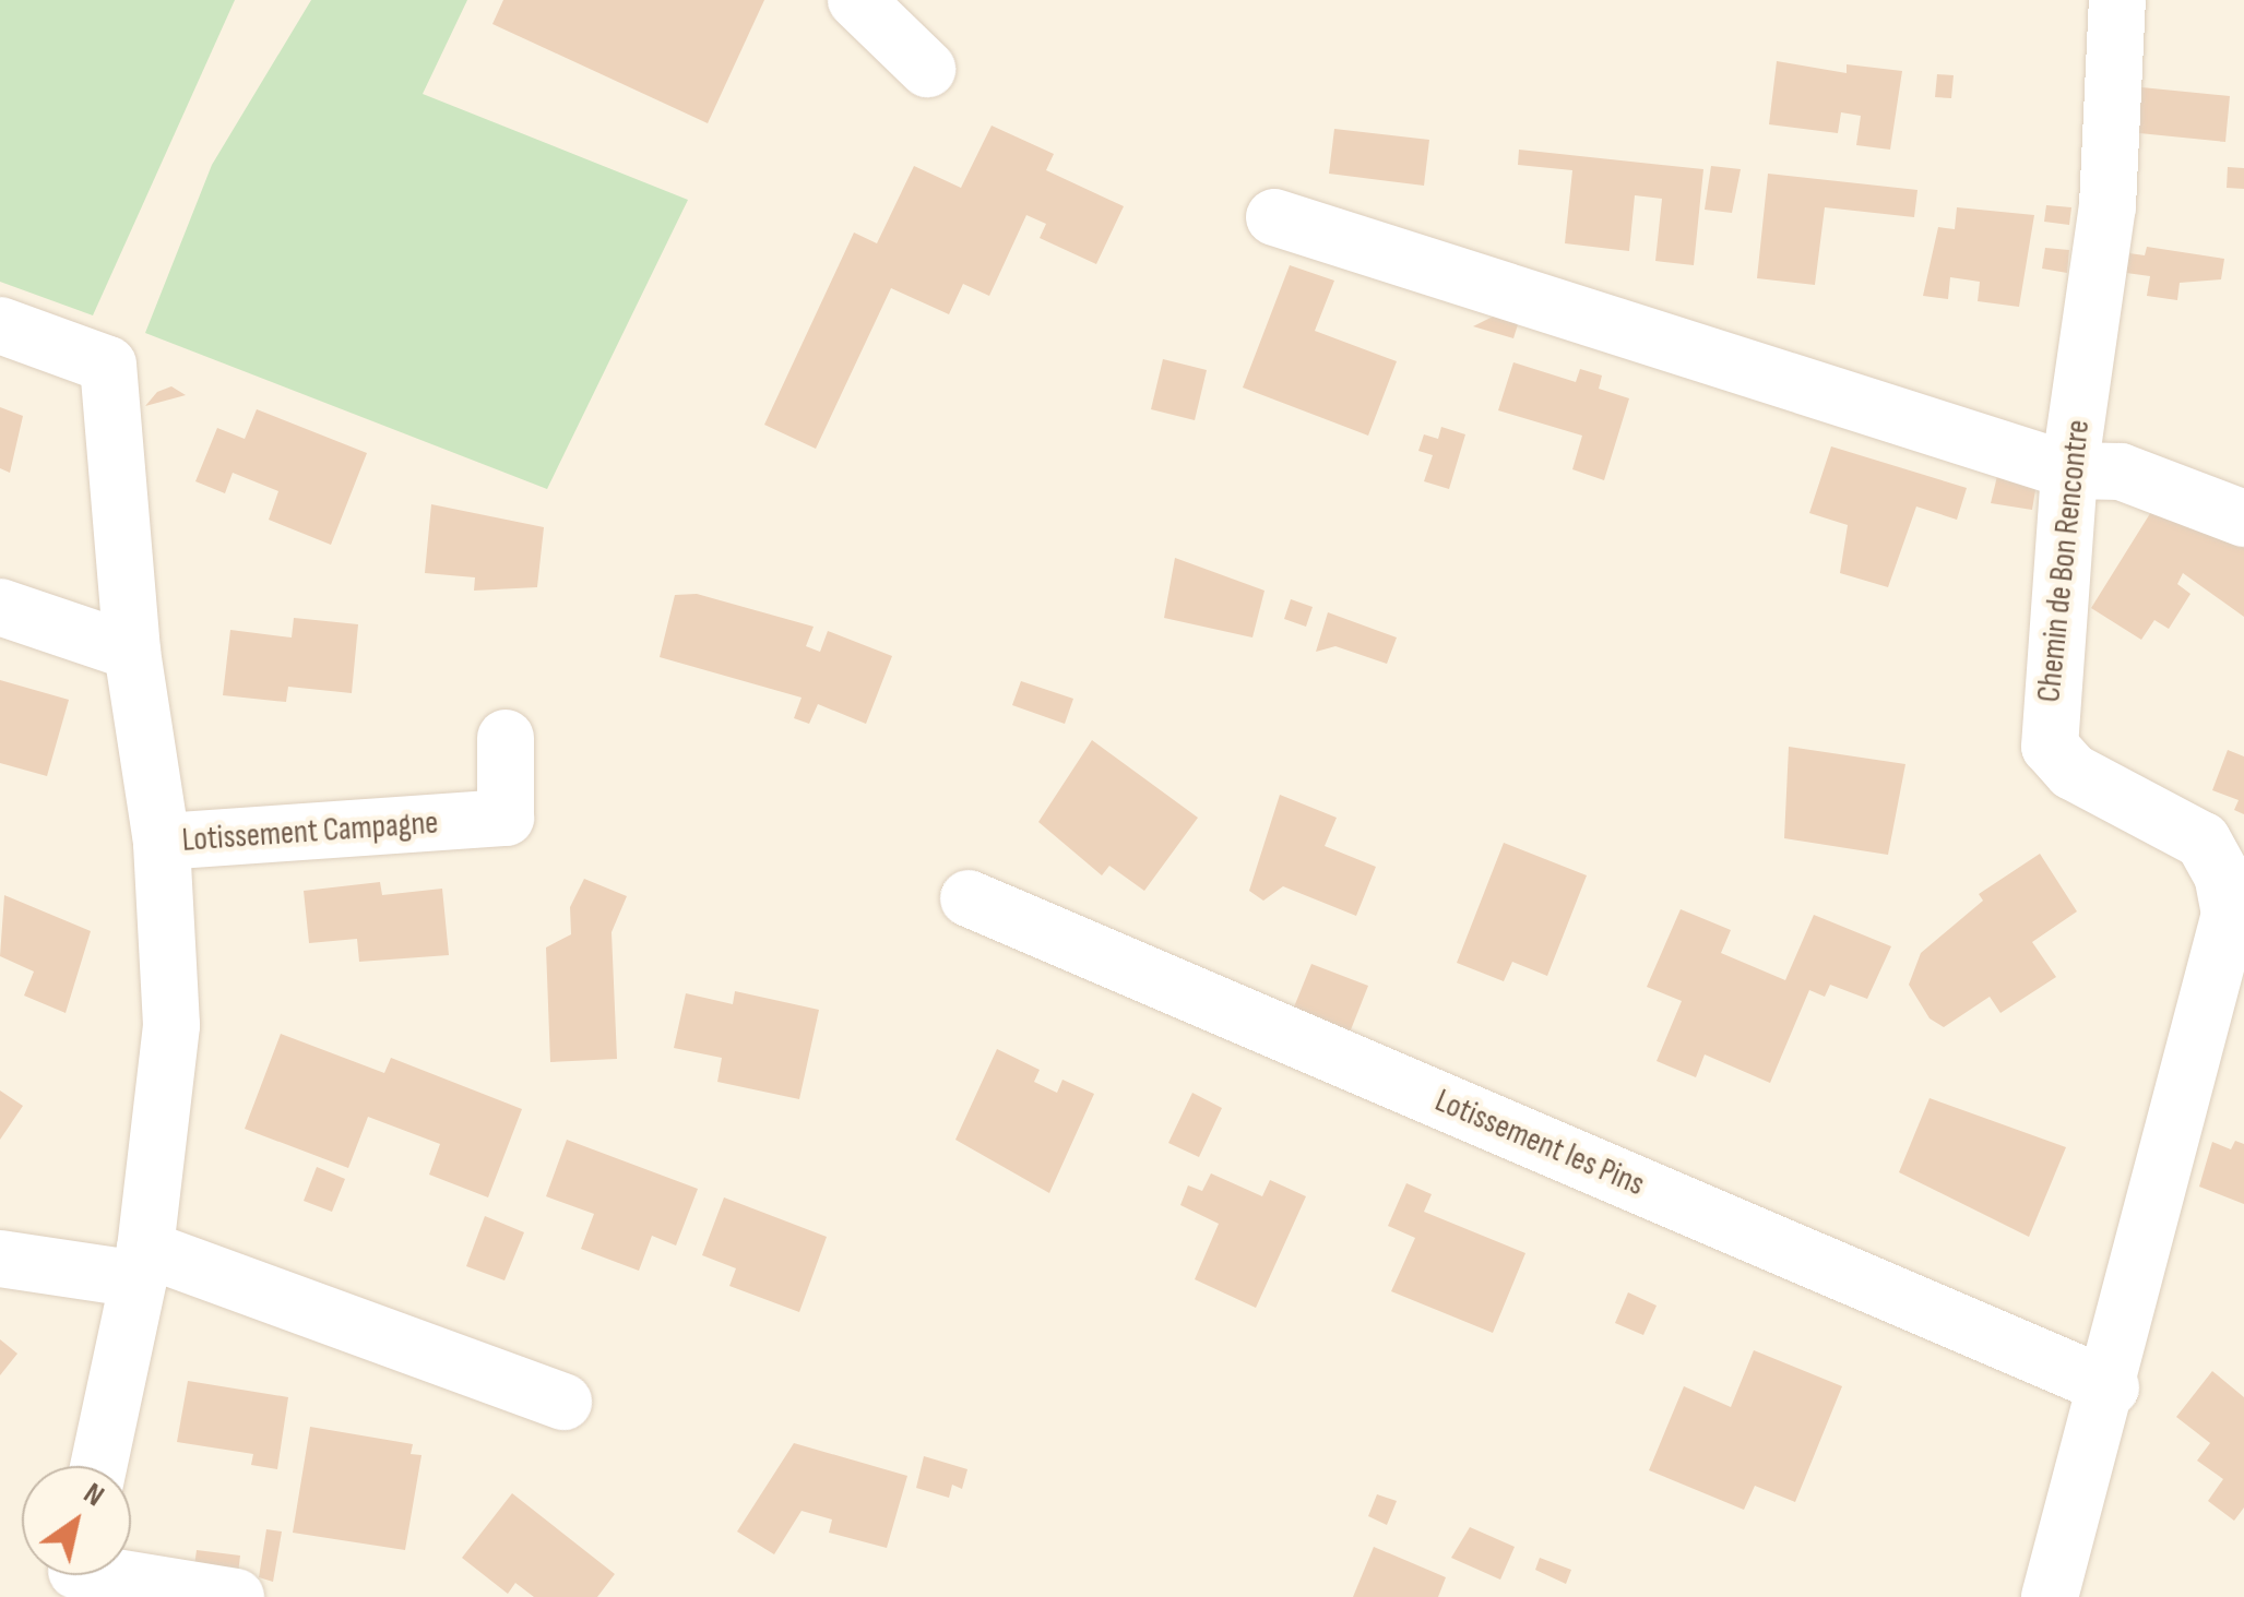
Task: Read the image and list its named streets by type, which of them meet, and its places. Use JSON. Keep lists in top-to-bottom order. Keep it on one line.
{"streets":{"street":["Chemin de Bon Rencontre","Lotissement Campagne","Lotissement les Pins"]},"crossings":[["Chemin de Bon Rencontre","Lotissement les Pins"]],"north":"top right"}
